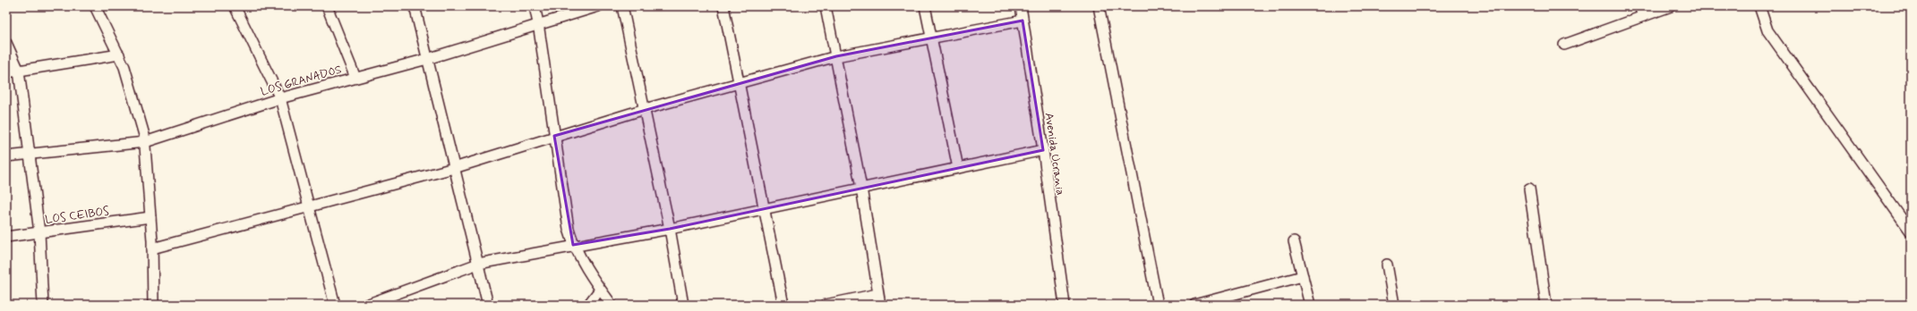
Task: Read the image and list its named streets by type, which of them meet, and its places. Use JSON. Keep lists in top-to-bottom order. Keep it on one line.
{"streets":{"street":["LOS GRANADOS","Avenida Ucrania","LOS CEIBOS"]}}
